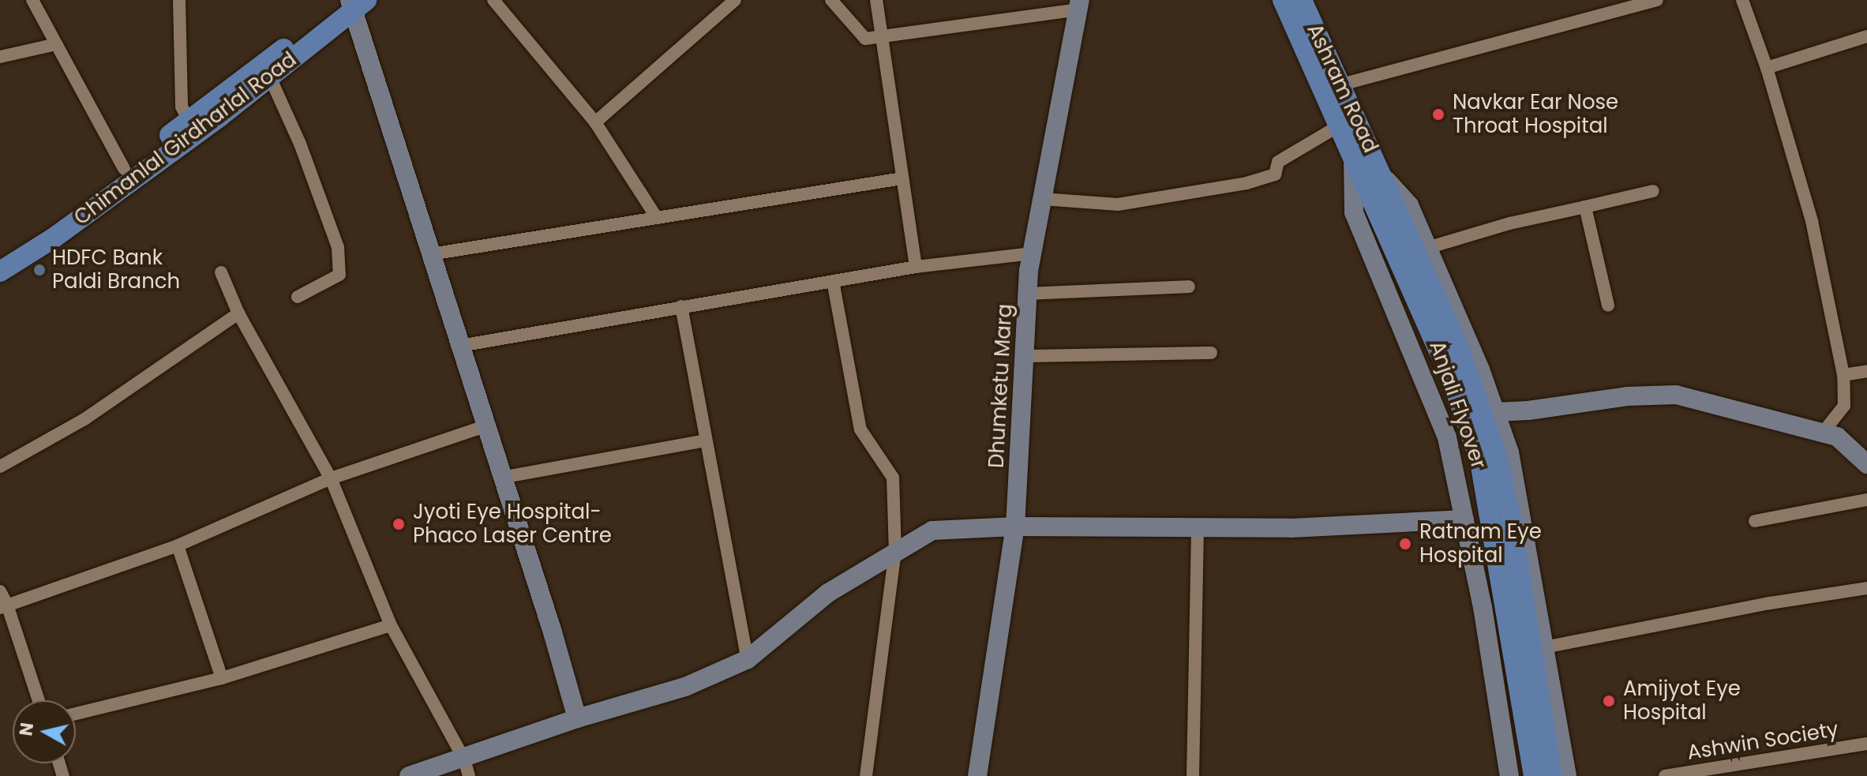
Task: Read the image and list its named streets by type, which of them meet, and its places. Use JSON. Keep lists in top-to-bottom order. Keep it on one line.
{"streets":{"main road":["Ashram Road","Chimanlal Girdharlal Road","Anjali Flyover"],"street":["Dhumketu Marg","Ashwin Society"]},"crossings":[["Ashram Road","Anjali Flyover"]],"places":["Navkar Ear Nose Throat Hospital","HDFC Bank Paldi Branch","Jyoti Eye Hospital- Phaco Laser Centre","Ratnam Eye Hospital","Amijyot Eye Hospital"],"north":"left"}
